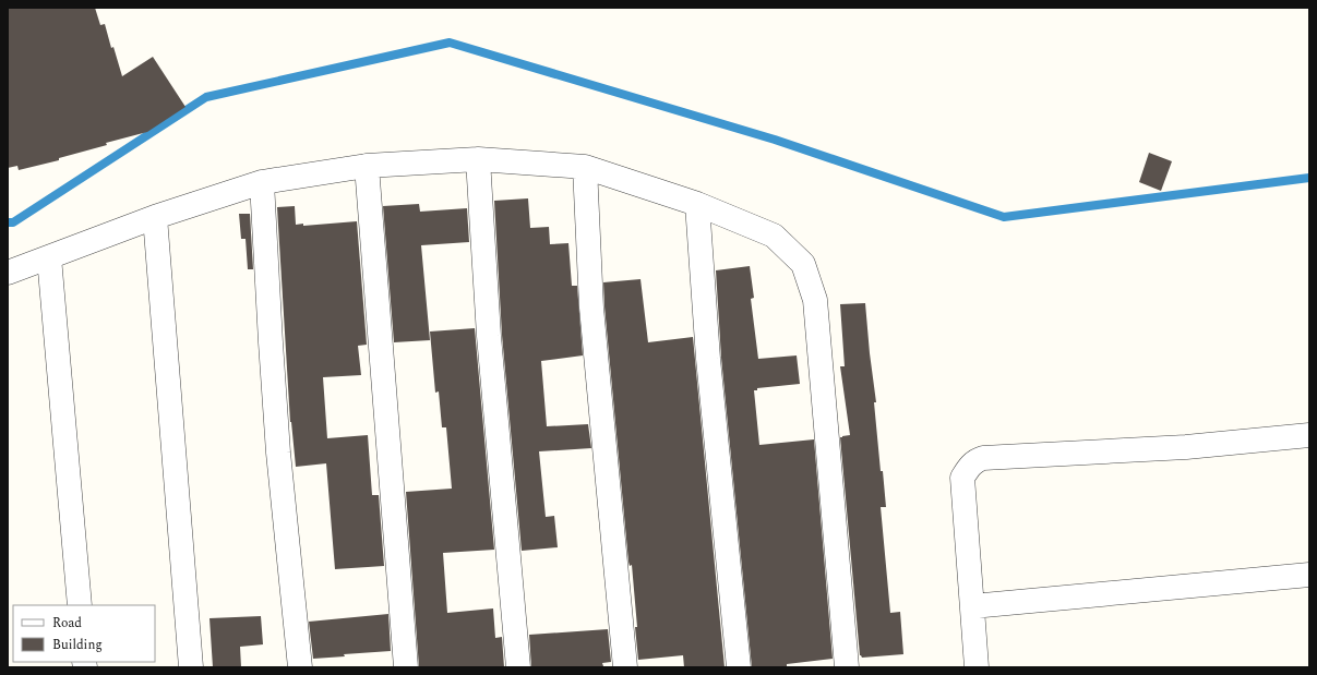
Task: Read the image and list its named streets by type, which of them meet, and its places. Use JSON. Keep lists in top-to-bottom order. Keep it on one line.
{"legend":["Road","Building"]}
